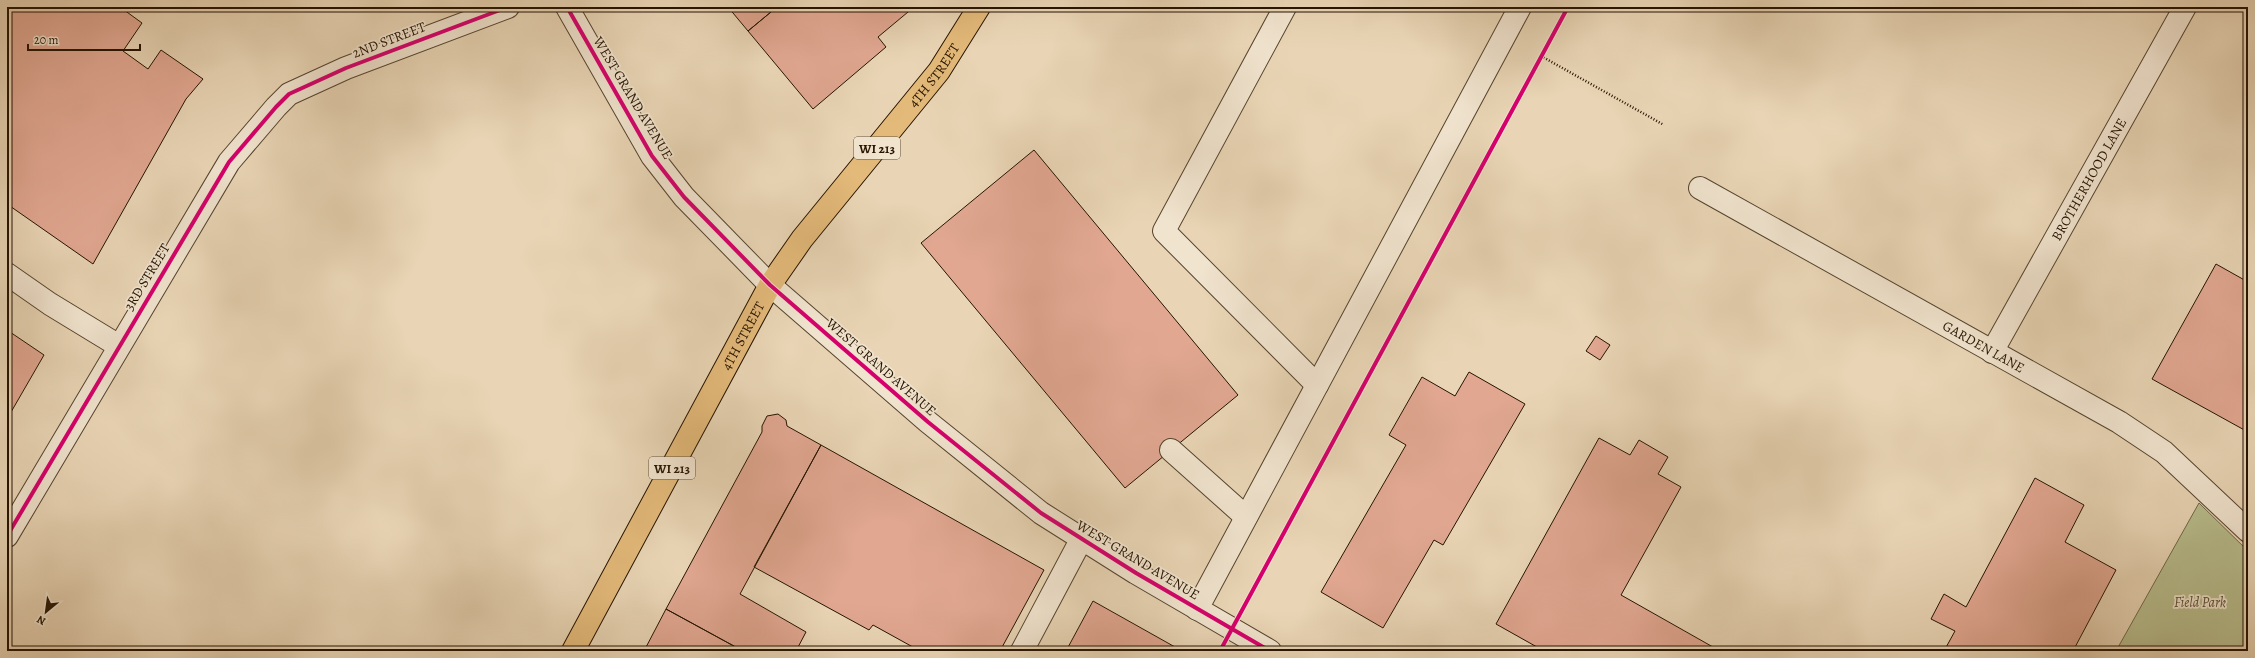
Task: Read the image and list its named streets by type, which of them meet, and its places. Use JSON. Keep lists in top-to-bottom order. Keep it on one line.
{"streets":{"main road":["4TH STREET","WI 213"],"street":["2ND STREET","WEST GRAND AVENUE","BROTHERHOOD LANE","3RD STREET","GARDEN LANE"]},"crossings":[["2ND STREET","3RD STREET"],["4TH STREET","WEST GRAND AVENUE"],["BROTHERHOOD LANE","GARDEN LANE"]],"parks":["Field Park"],"scale_bar":"20 m","north":"bottom left"}
